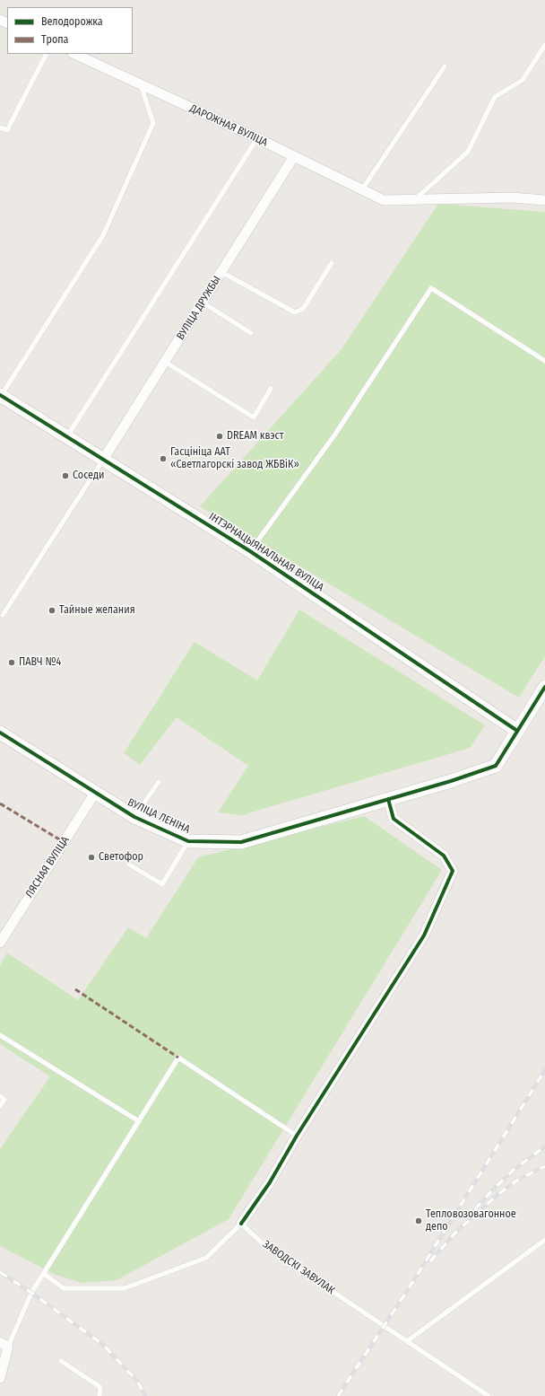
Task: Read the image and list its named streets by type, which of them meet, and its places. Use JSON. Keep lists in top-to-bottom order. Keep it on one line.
{"streets":{"street":["ДАРОЖНАЯ ВУЛІЦА","ВУЛІЦА ДРУЖБЫ","ІНТЭРНАЦЫЯНАЛЬНАЯ ВУЛІЦА","ВУЛІЦА ЛЕНІНА","ЛЯСНАЯ ВУЛІЦА"],"lane":["ЗАВОДСКІ ЗАВУЛАК"]},"crossings":[["ДАРОЖНАЯ ВУЛІЦА","ВУЛІЦА ДРУЖБЫ"],["ВУЛІЦА ДРУЖБЫ","ІНТЭРНАЦЫЯНАЛЬНАЯ ВУЛІЦА"],["ІНТЭРНАЦЫЯНАЛЬНАЯ ВУЛІЦА","ВУЛІЦА ЛЕНІНА"],["ВУЛІЦА ЛЕНІНА","ЛЯСНАЯ ВУЛІЦА"]],"places":["DREAM квэст","Гасцініца ААТ «Светлагорскі завод ЖБВіК»","Соседи","Тайные желания","ПАВЧ №4","Светофор","Тепловозовагонное депо"],"legend":["Велодорожка","Тропа"]}
